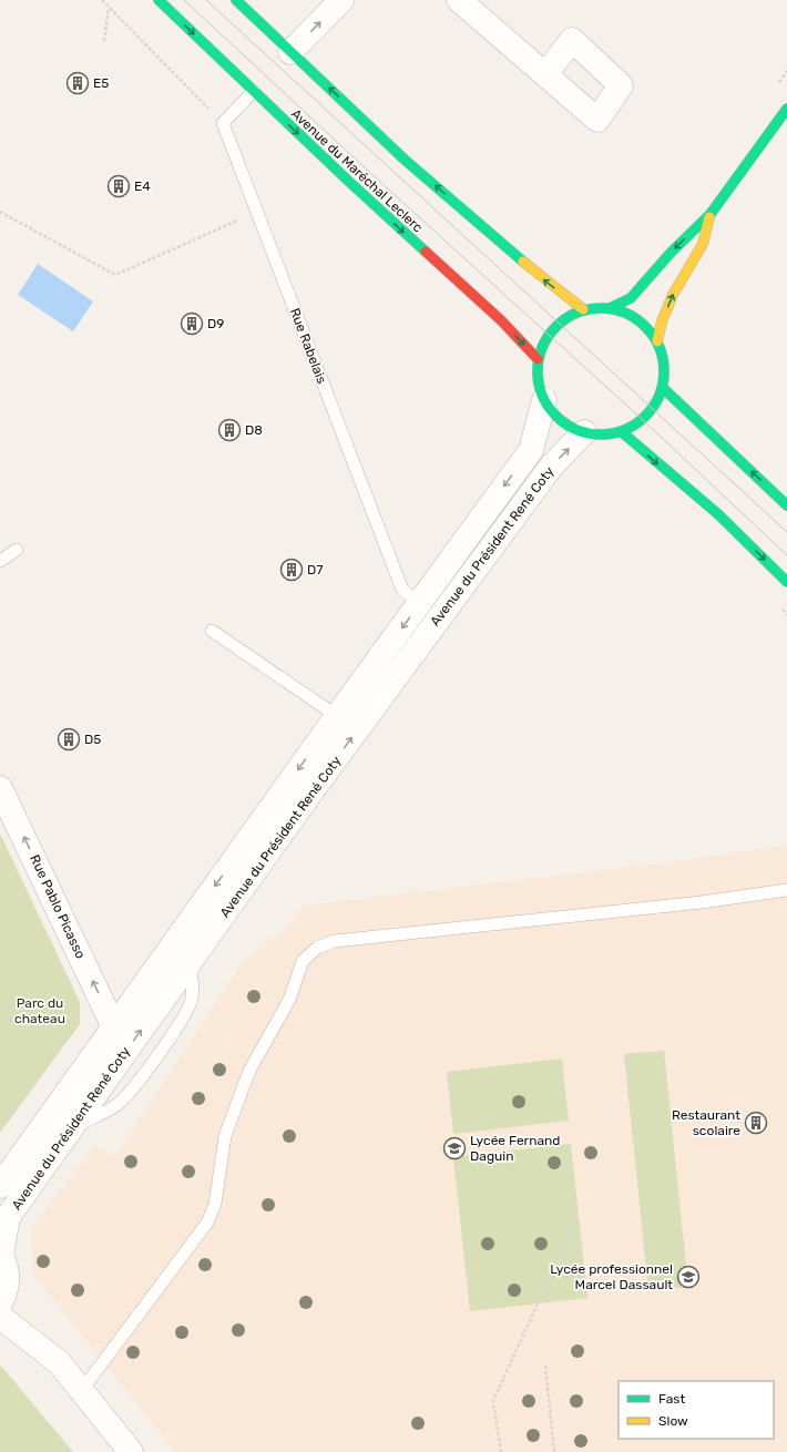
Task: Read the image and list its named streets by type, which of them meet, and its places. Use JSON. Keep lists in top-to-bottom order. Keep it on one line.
{"streets":{"main road":["Avenue du Maréchal Leclerc"],"street":["Avenue du Président René Coty","Rue Pablo Picasso"],"lane":["Rue Rabelais"]},"crossings":[["Avenue du Maréchal Leclerc","Avenue du Président René Coty"],["Rue Rabelais","Avenue du Président René Coty"],["Avenue du Président René Coty","Rue Pablo Picasso"]],"one_way":["Rue Pablo Picasso"],"parks":["Parc du chateau"],"places":{"building":["E5","E4","D9","D8","D7","D5","Restaurant scolaire"],"school or university":["Lycée Fernand Daguin","Lycée professionnel Marcel Dassault"]},"legend":["Fast","Slow"]}
